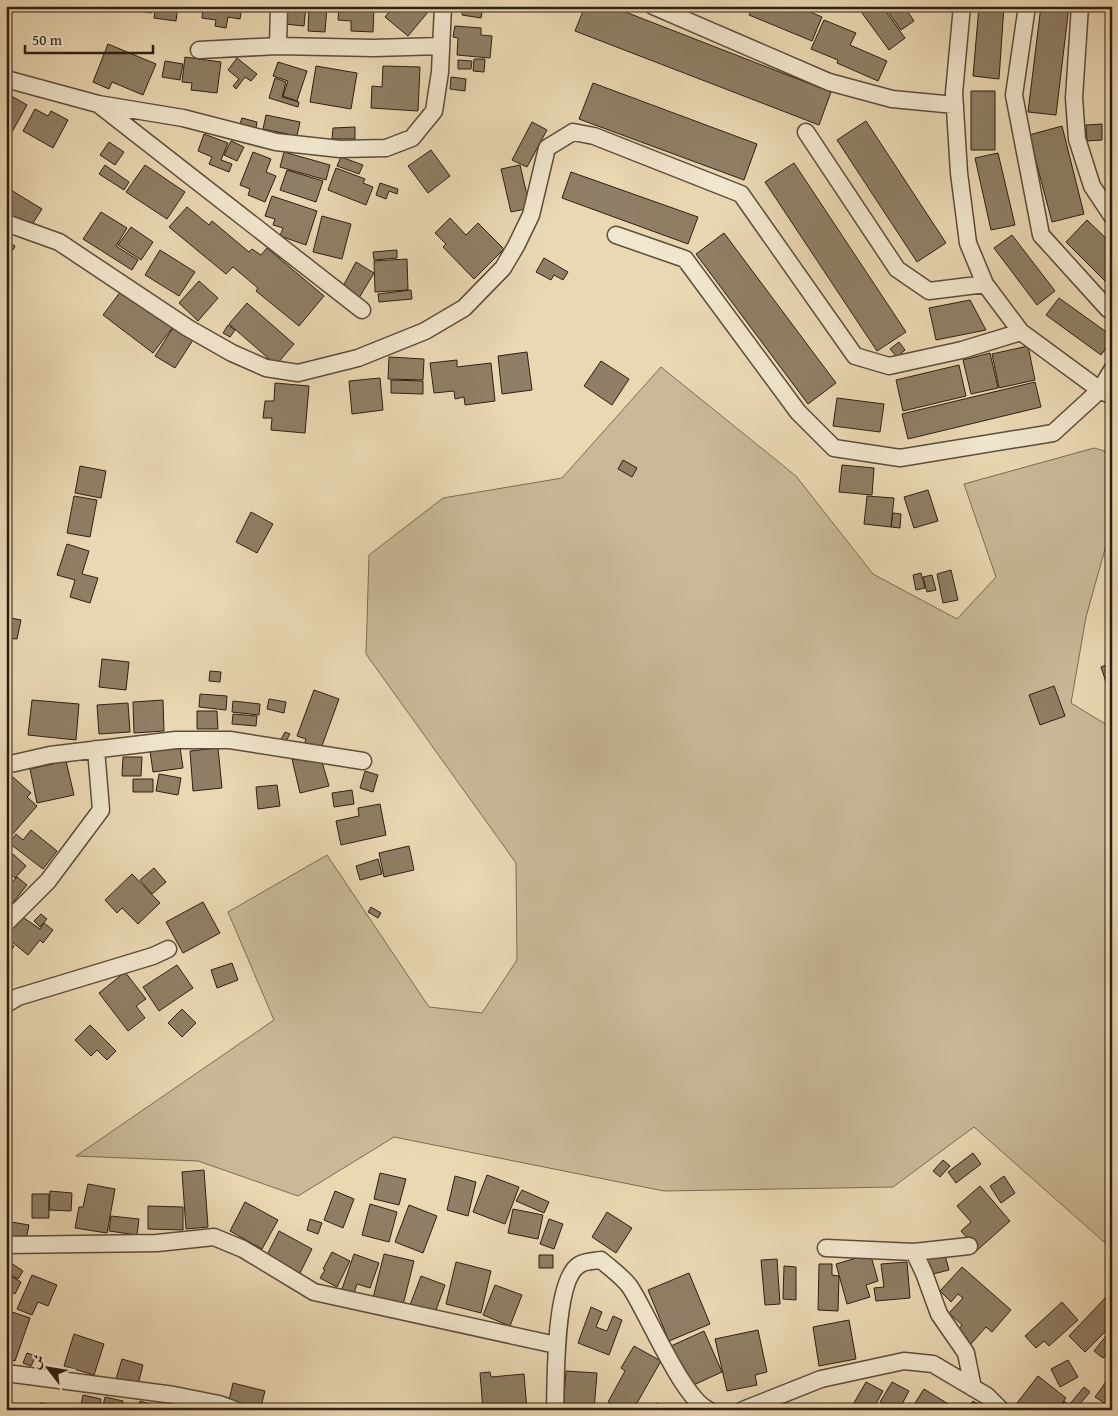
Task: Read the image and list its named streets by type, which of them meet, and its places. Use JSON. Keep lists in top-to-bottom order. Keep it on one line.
{"scale_bar":"50 m","north":"top left"}
